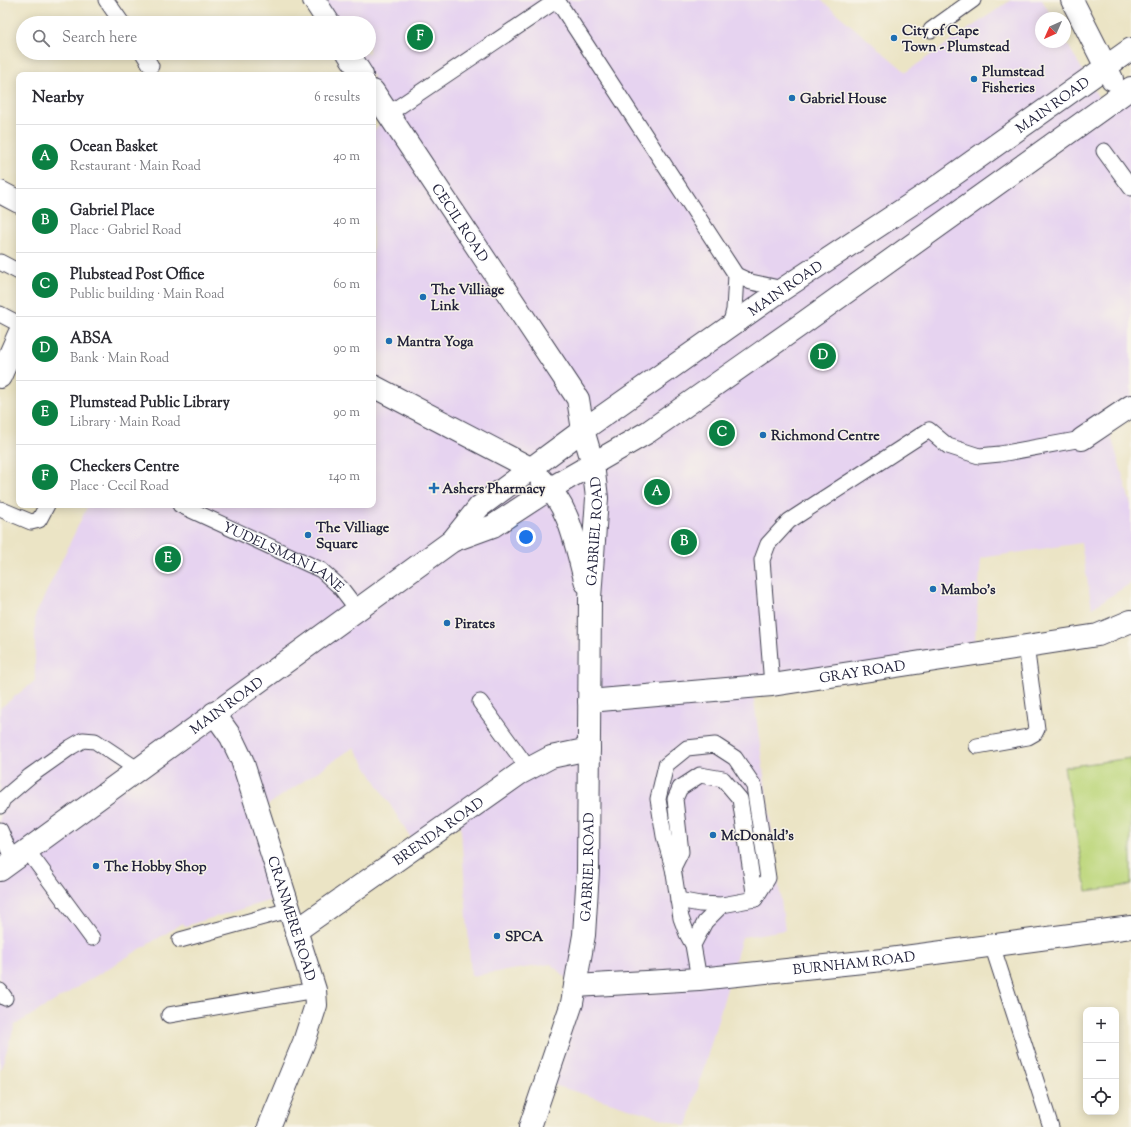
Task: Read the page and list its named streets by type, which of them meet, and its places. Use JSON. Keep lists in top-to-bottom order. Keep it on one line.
{"streets":{"street":["MAIN ROAD","CECIL ROAD","GABRIEL ROAD","GRAY ROAD","BRENDA ROAD","CRANMERE ROAD","BURNHAM ROAD"],"lane":["YUDELSMAN LANE"]},"crossings":[["MAIN ROAD","CECIL ROAD"],["MAIN ROAD","GABRIEL ROAD"],["MAIN ROAD","YUDELSMAN LANE"],["MAIN ROAD","CRANMERE ROAD"],["CECIL ROAD","GABRIEL ROAD"],["GABRIEL ROAD","GRAY ROAD"],["GABRIEL ROAD","BRENDA ROAD"],["GABRIEL ROAD","BURNHAM ROAD"],["BRENDA ROAD","CRANMERE ROAD"]],"places":{"other":["City of Cape Town - Plumstead","Plumstead Fisheries","Gabriel House","The Villiage Link","Mantra Yoga","Richmond Centre","The Villiage Square","Mambo's","Pirates","McDonald's","The Hobby Shop","SPCA"],"health":["Ashers Pharmacy"]},"north":"bottom left","page":{"search":"Search here","pins":["F","D","C","A","B","E"],"heading":["Nearby","6 results"],"list":[{"mark":"A","name":"Ocean Basket","note":"Restaurant · Main Road","value":"40 m"},{"mark":"B","name":"Gabriel Place","note":"Place · Gabriel Road","value":"40 m"},{"mark":"C","name":"Plubstead Post Office","note":"Public building · Main Road","value":"60 m"},{"mark":"D","name":"ABSA","note":"Bank · Main Road","value":"90 m"},{"mark":"E","name":"Plumstead Public Library","note":"Library · Main Road","value":"90 m"},{"mark":"F","name":"Checkers Centre","note":"Place · Cecil Road","value":"140 m"}],"map_buttons":["+","−"]}}
